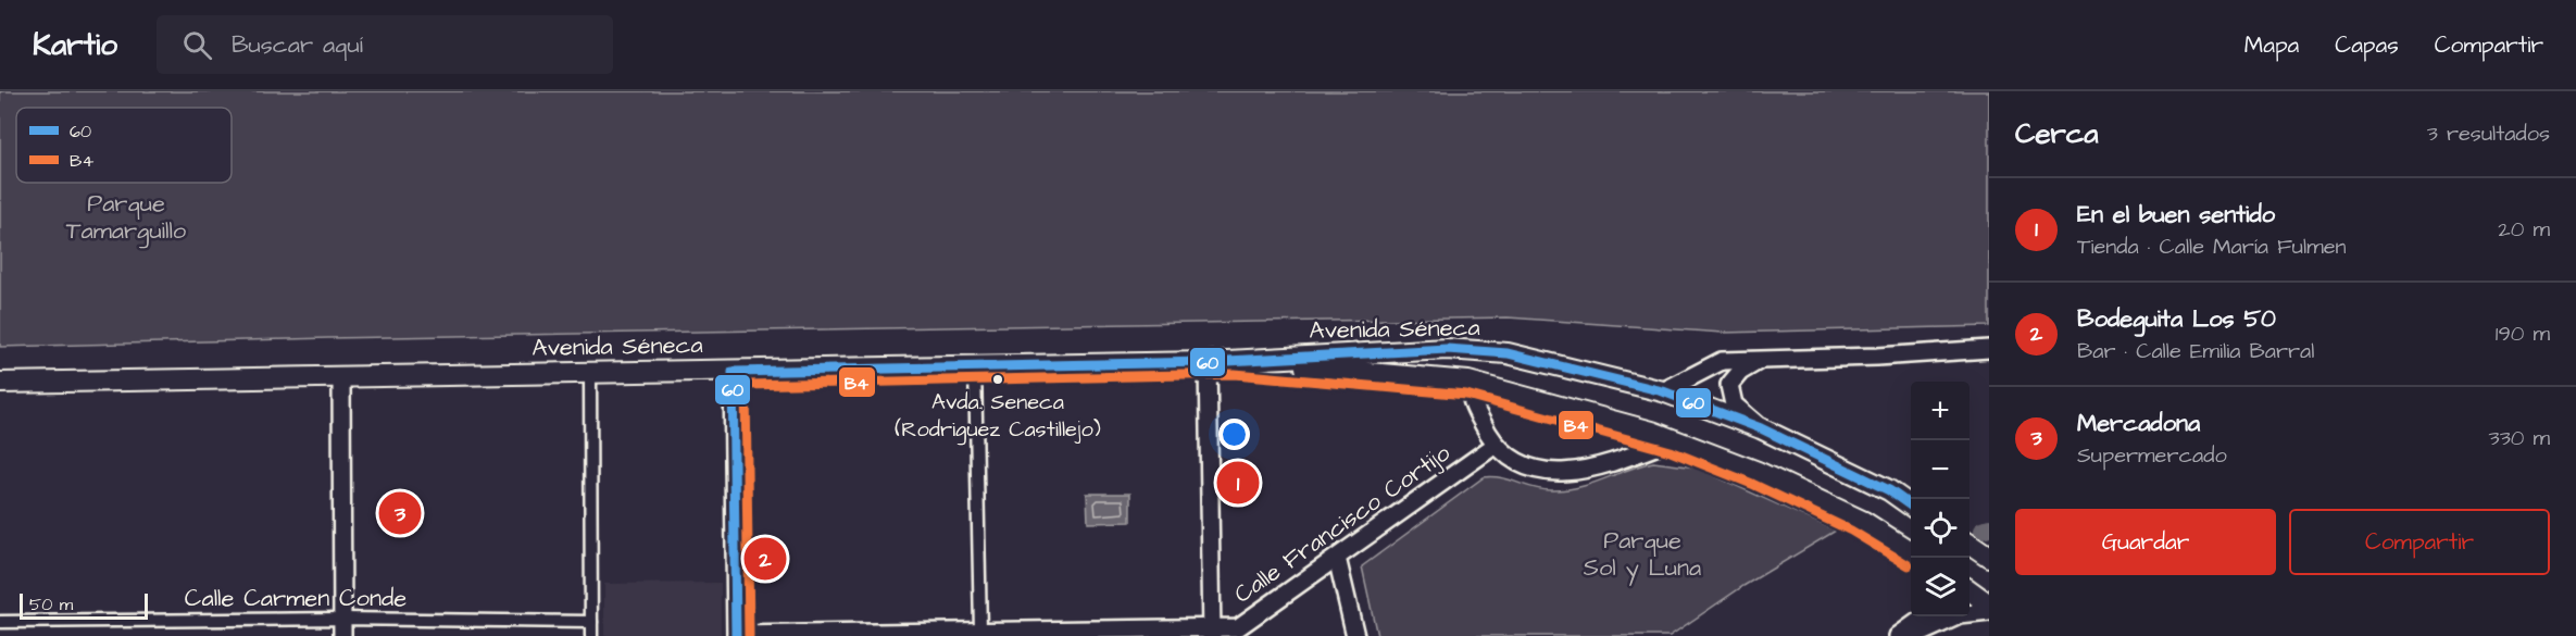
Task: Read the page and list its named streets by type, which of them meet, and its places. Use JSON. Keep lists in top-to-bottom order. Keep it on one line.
{"streets":{"street":["Avenida Séneca","Calle Francisco Cortijo","Calle Carmen Conde"]},"parks":["Parque Tamarguillo","Parque Sol y Luna"],"places":["Avda. Seneca (Rodriguez Castillejo)"],"lines":["transit line 60","transit line B4"],"legend":["60","B4"],"scale_bar":"50 m","page":{"header":"Kartio","search":"Buscar aquí","nav":["Mapa","Capas","Compartir"],"heading":["Cerca","3 resultados"],"list":[{"mark":"1","name":"En el buen sentido","note":"Tienda · Calle María Fulmen","value":"20 m"},{"mark":"2","name":"Bodeguita Los 50","note":"Bar · Calle Emilia Barral","value":"190 m"},{"mark":"3","name":"Mercadona","note":"Supermercado","value":"330 m"}],"map_buttons":["+","−"],"pins":["1","3","2"],"buttons":["Guardar","Compartir"],"scale":"50 m"}}
